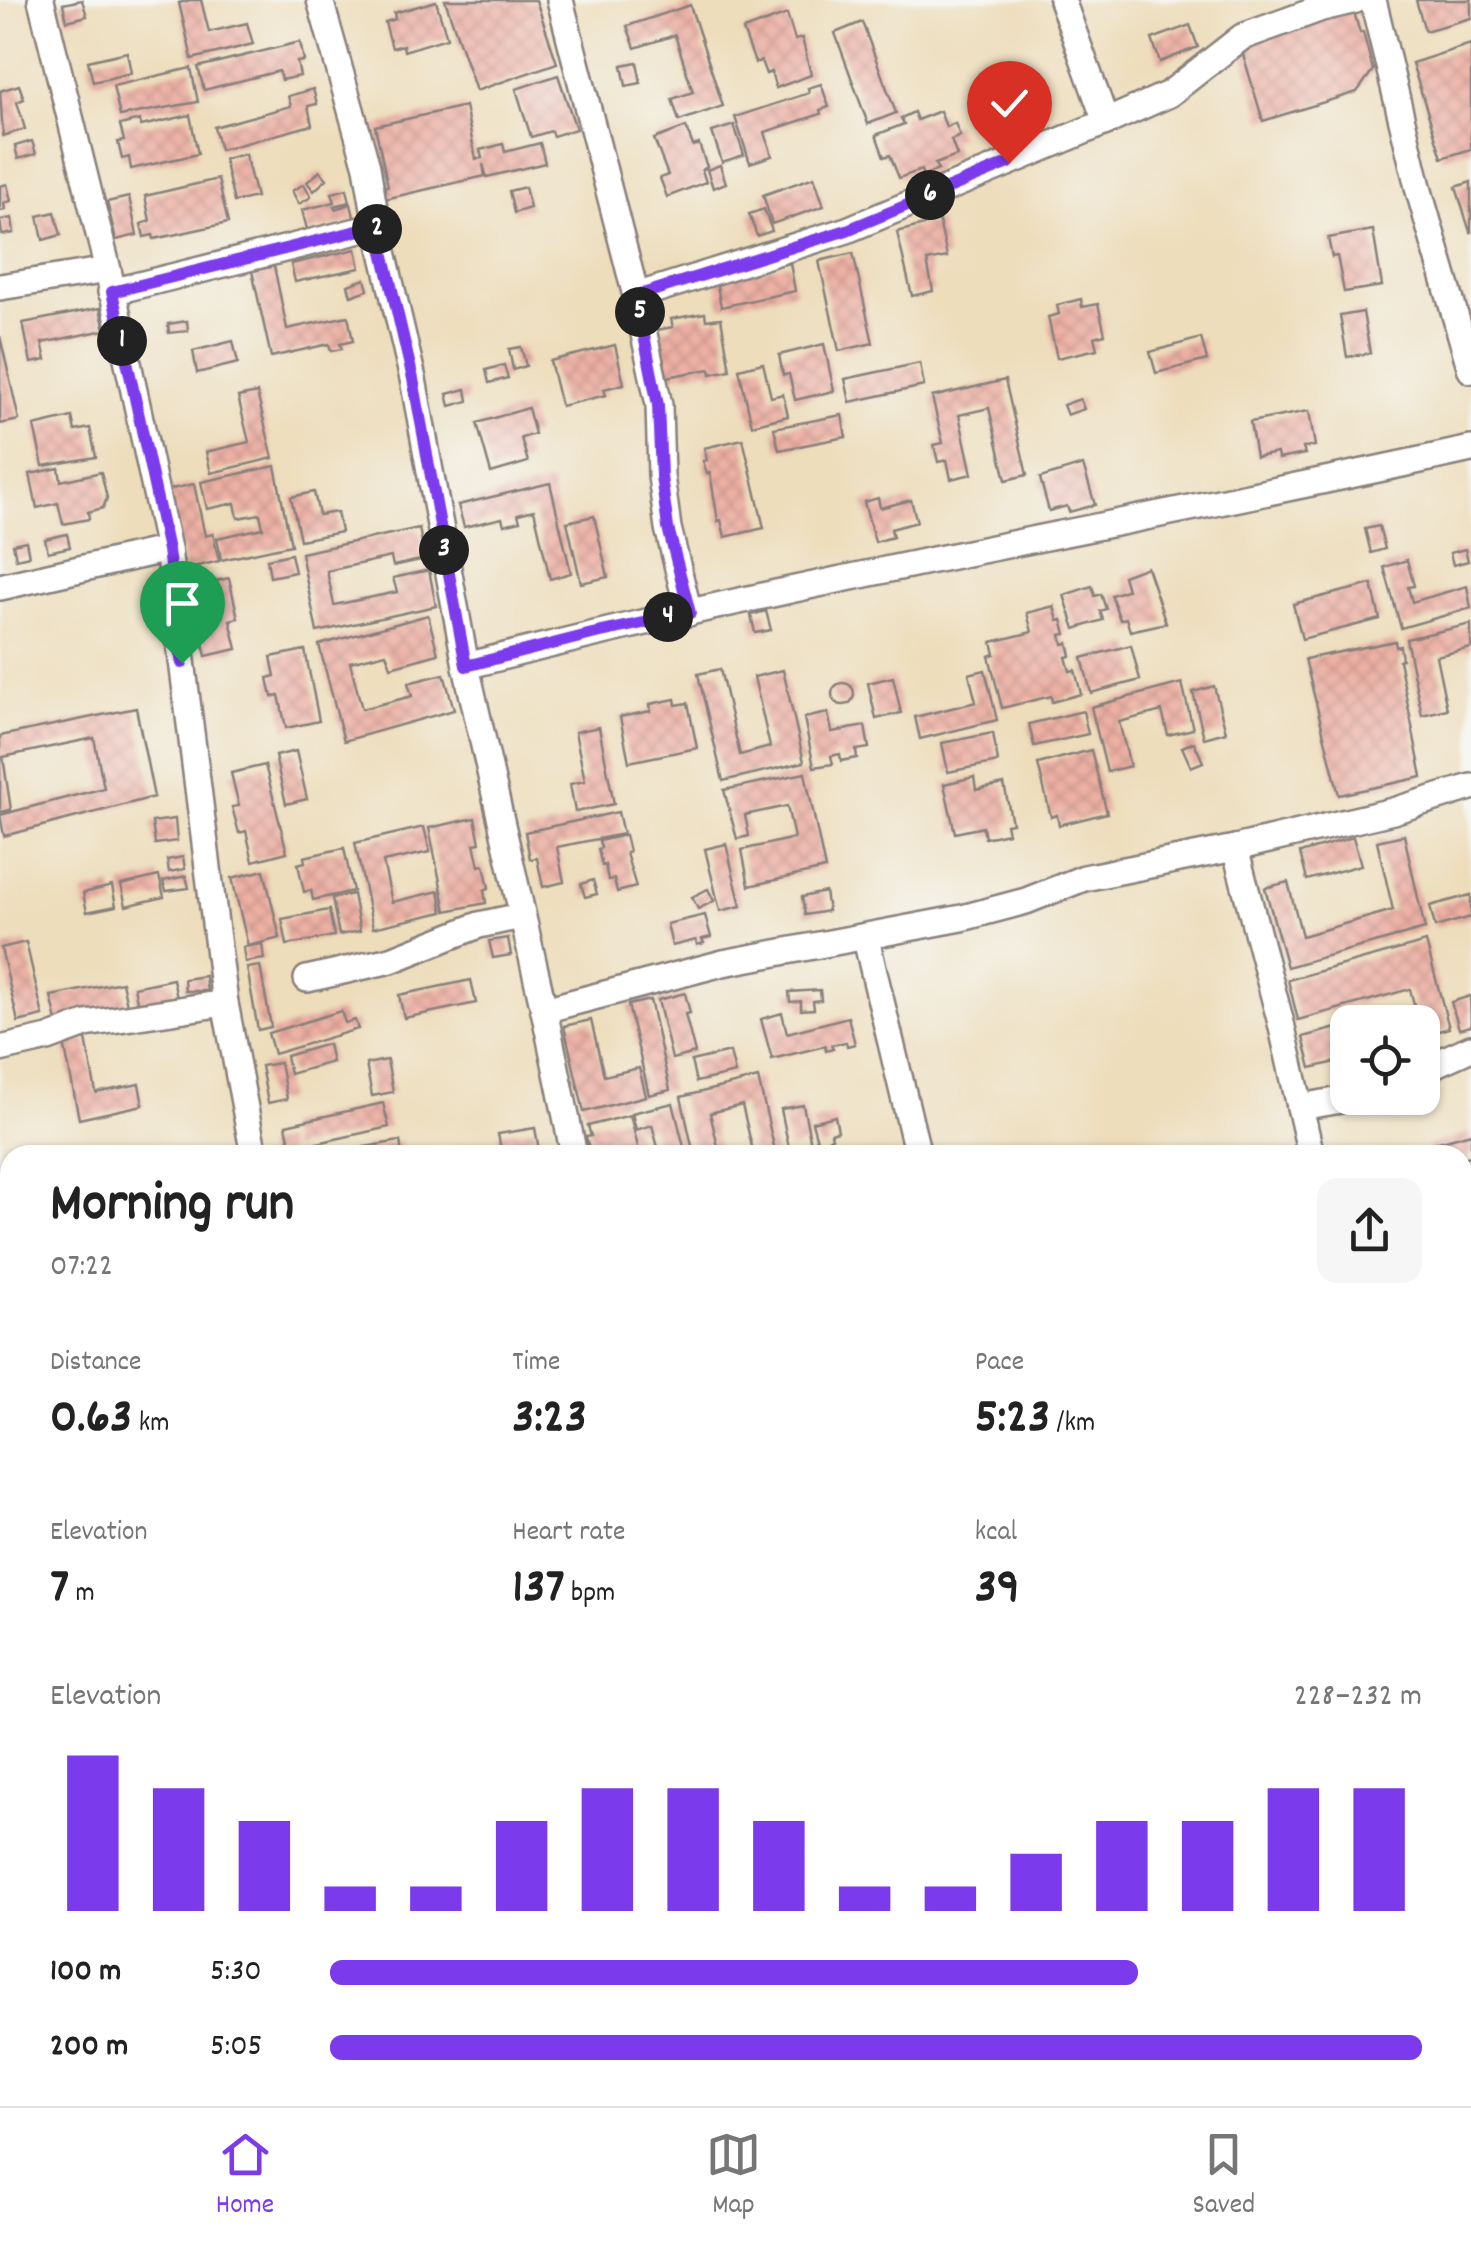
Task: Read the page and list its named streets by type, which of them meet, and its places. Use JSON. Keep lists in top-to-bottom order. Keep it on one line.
{"page":{"pins":["6","2","5","1","3","4"],"heading":["Morning run","07:22"],"stats":[["Distance","0.63 km"],["Time","3:23"],["Pace","5:23 /km"],["Elevation","7 m"],["Heart rate","137 bpm"],["kcal","39"]],"chart":["Elevation","228–232 m"],"list":[{"name":"100 m","note":"5:30"},{"name":"200 m","note":"5:05"}],"tabs":["Home","Map","Saved"]}}
